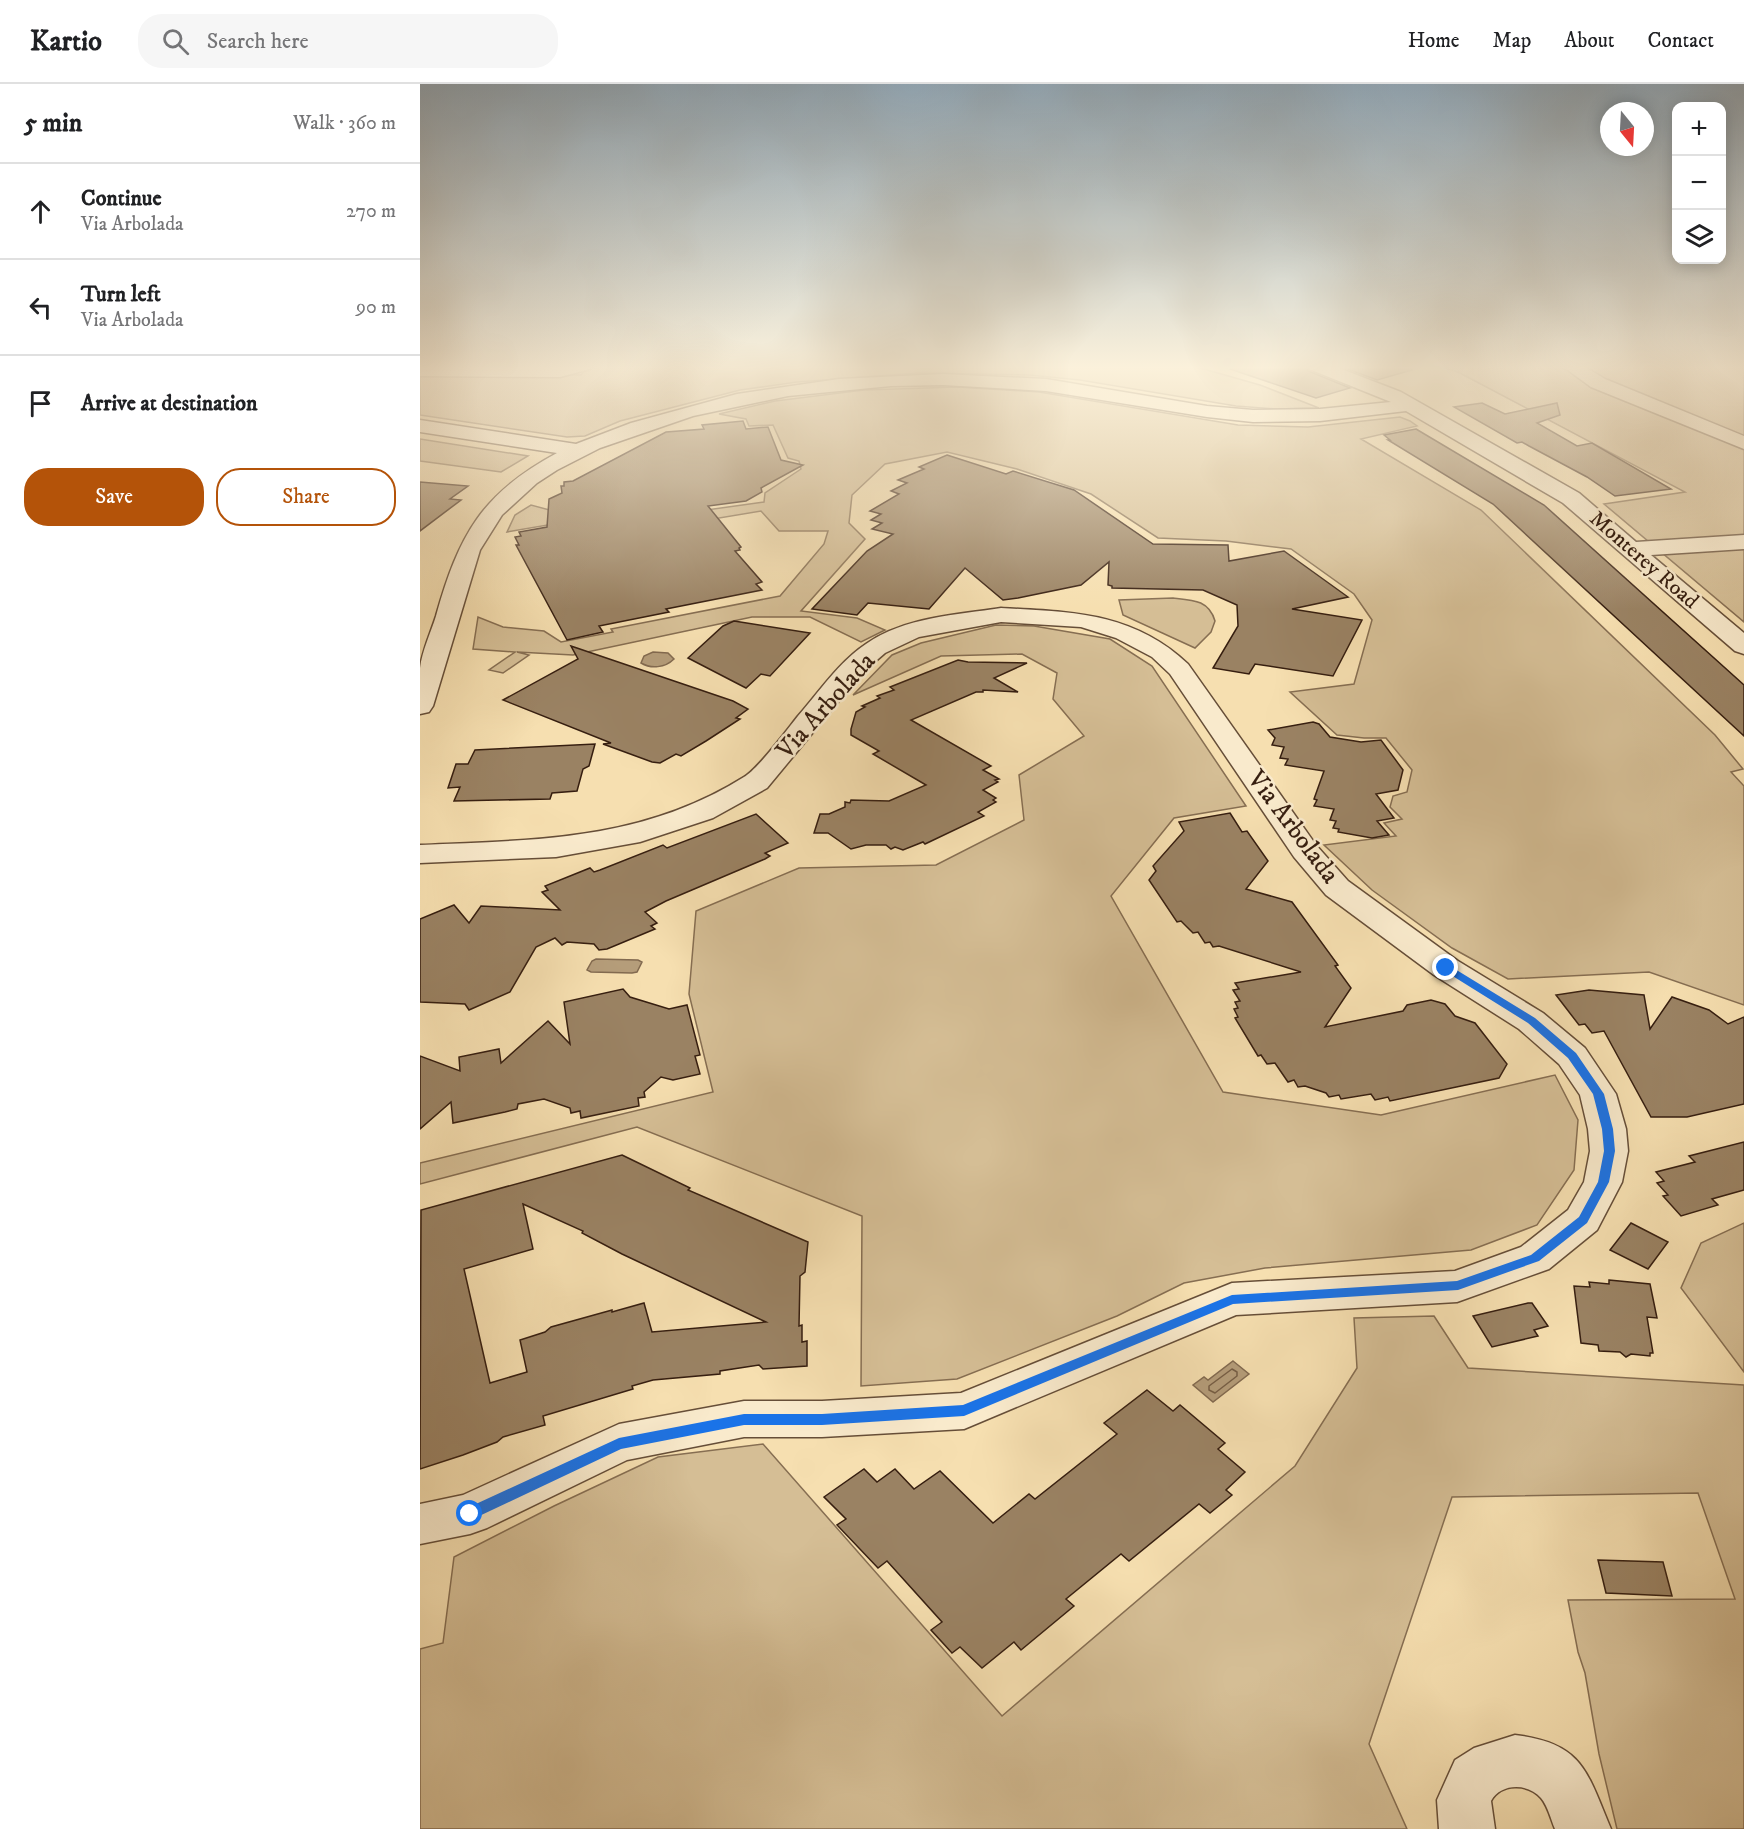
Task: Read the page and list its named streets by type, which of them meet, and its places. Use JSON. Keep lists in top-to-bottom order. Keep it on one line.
{"streets":{"street":["Monterey Road","Via Arbolada"]},"north":"bottom","page":{"header":"Kartio","search":"Search here","nav":["Home","Map","About","Contact"],"heading":["5 min","Walk · 360 m"],"map_buttons":["+","−"],"list":[["Continue","Via Arbolada","270 m"],["Turn left","Via Arbolada","90 m"],"Arrive at destination"],"buttons":["Save","Share"]}}
